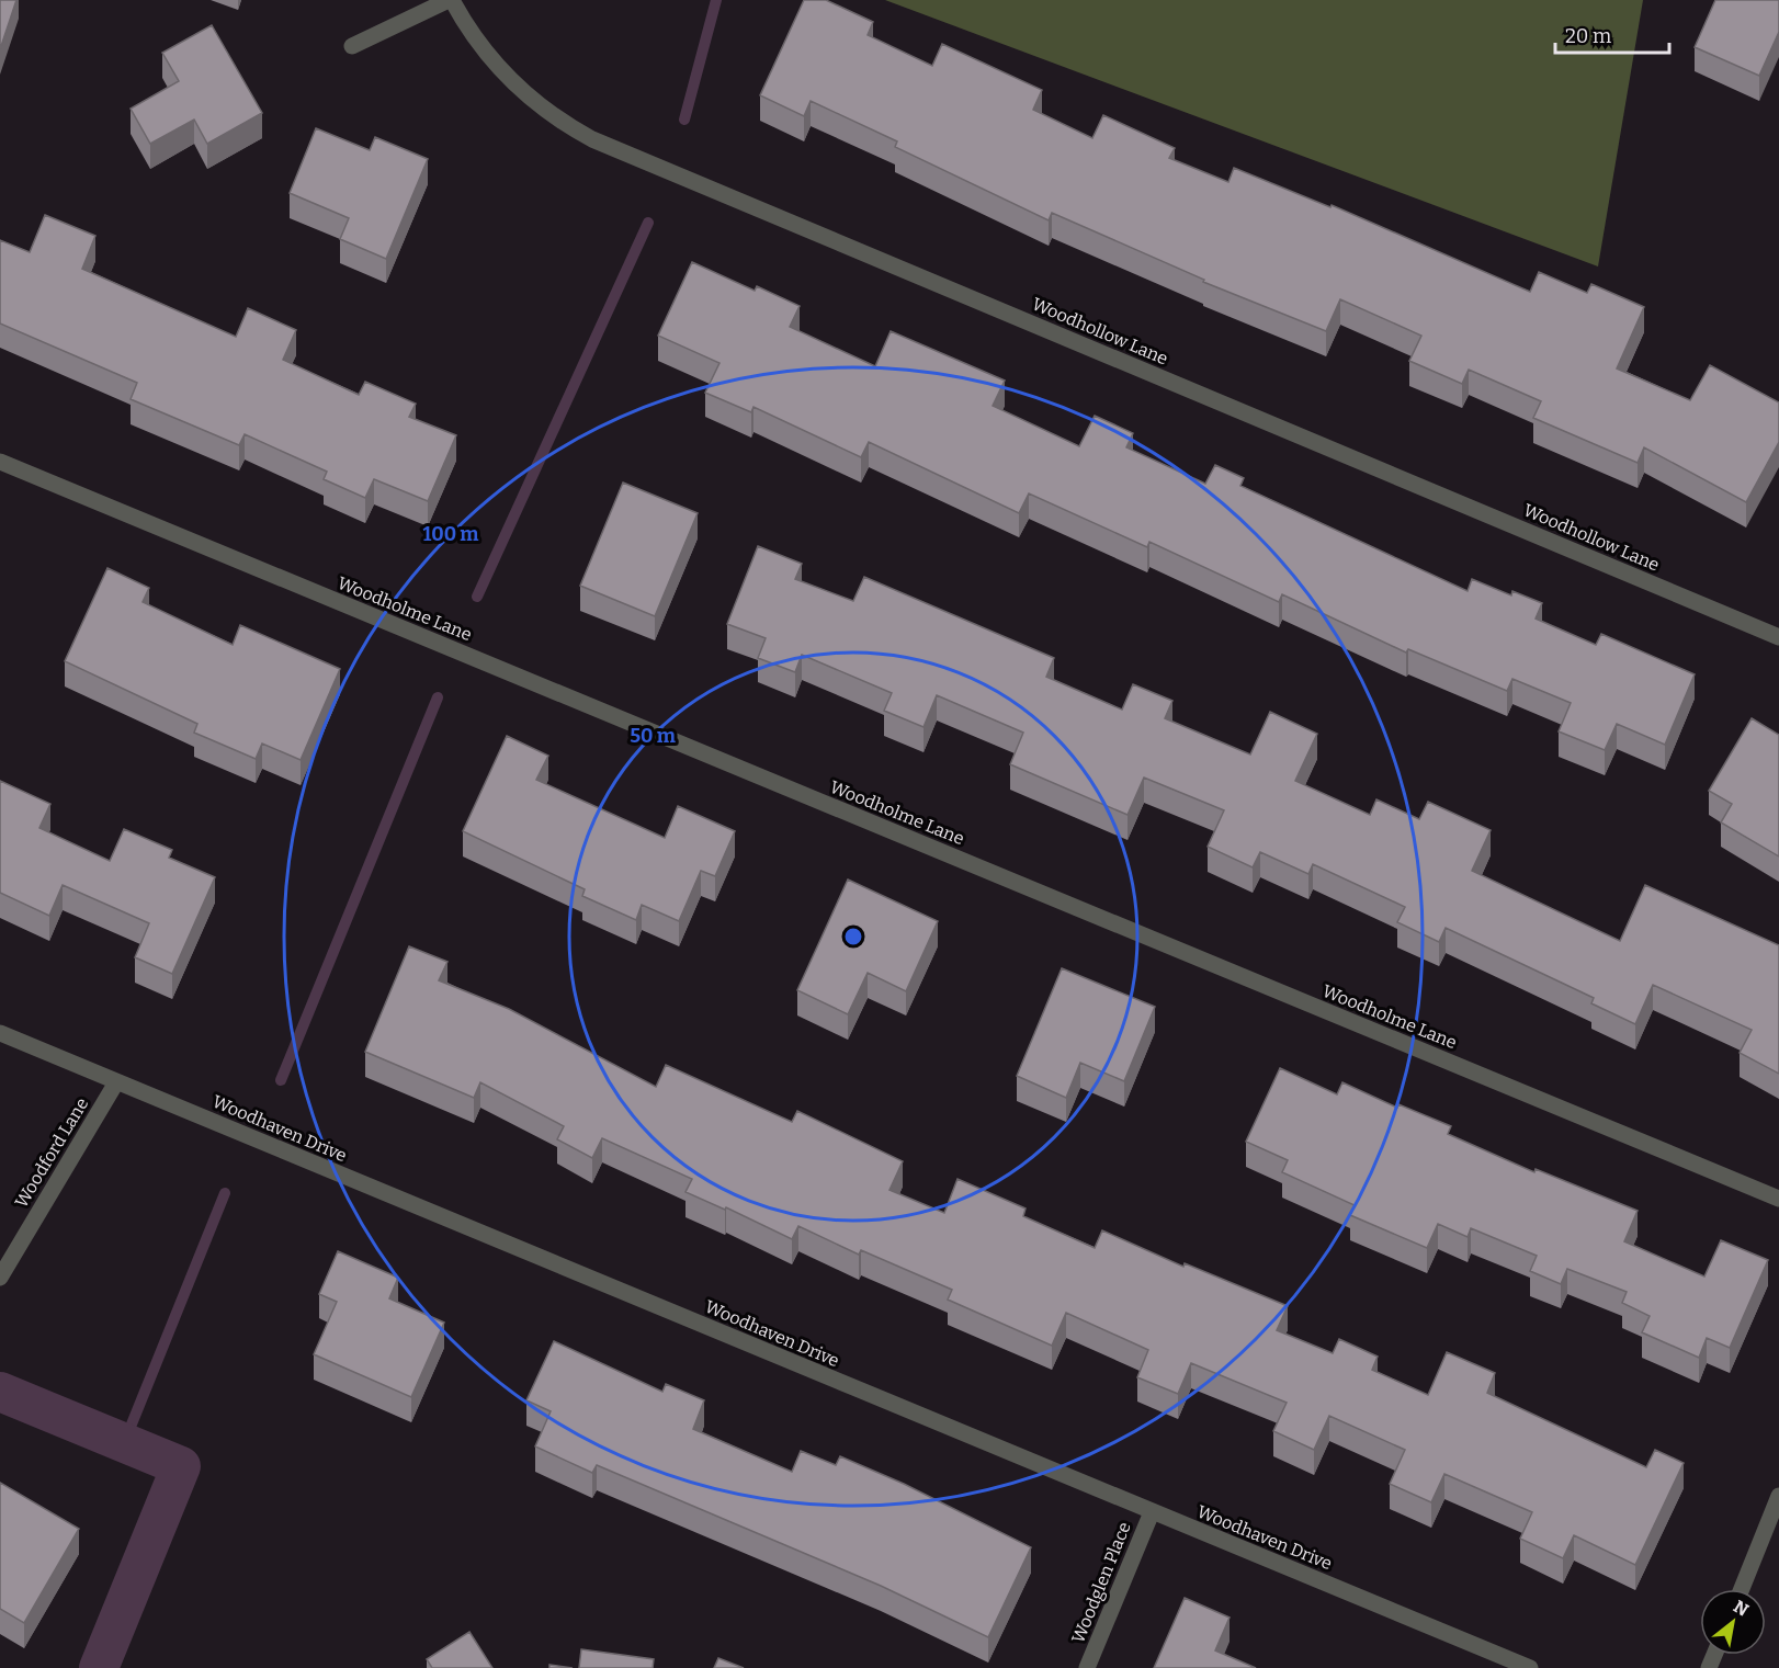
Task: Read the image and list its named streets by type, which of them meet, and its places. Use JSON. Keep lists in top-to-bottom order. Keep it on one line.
{"streets":{"street":["Woodhollow Lane","Woodholme Lane","Woodhaven Drive","Woodford Lane","Woodglen Place"]},"crossings":[["Woodhaven Drive","Woodford Lane"],["Woodhaven Drive","Woodglen Place"]],"scale_bar":"20 m","north":"top right","rings":["100 m","50 m"]}
